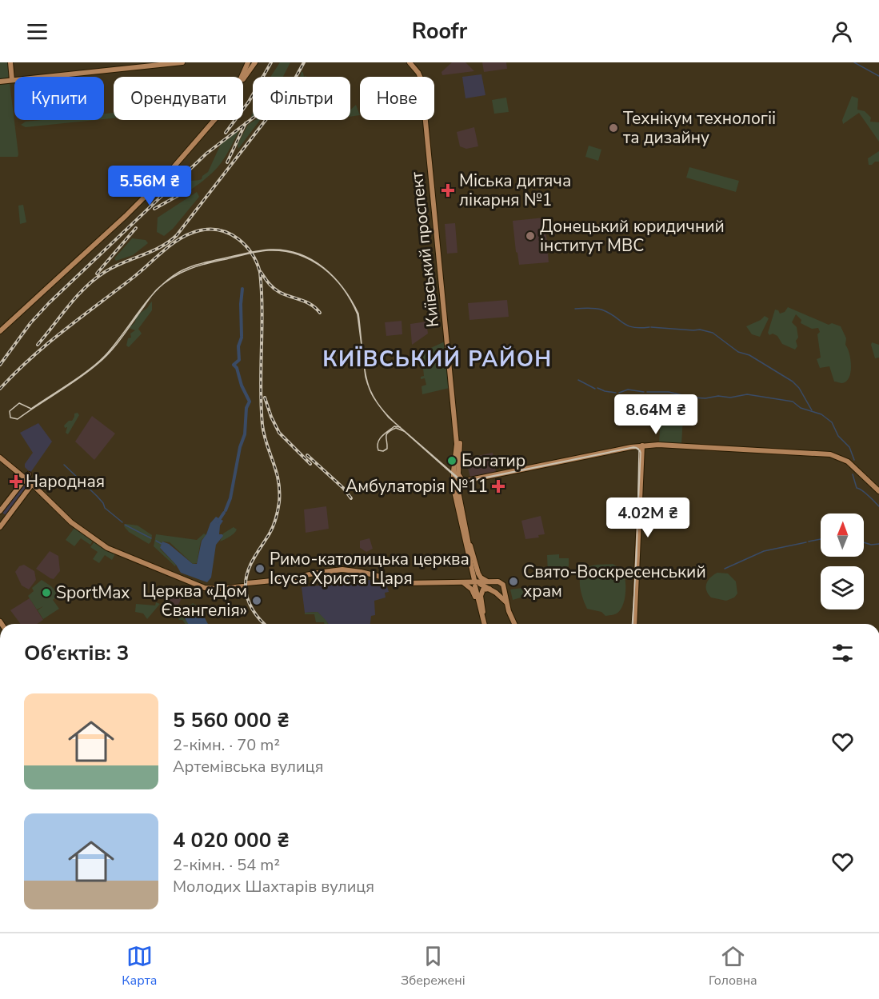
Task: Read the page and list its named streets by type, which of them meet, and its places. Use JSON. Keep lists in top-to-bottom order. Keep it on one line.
{"streets":{"main road":["Київський проспект"]},"districts":["КИЇВСЬКИЙ РАЙОН"],"places":{"other":["Технікум технологіі та дизайну","Донецький юридичний інститут МВС","Богатир","Римо-католицька церква Ісуса Христа Царя","Свято-Воскресенський храм","SportMax","Церква «Дом Євангелія»"],"health":["Міська дитяча лікарня №1","Народная","Амбулаторія №11"]},"north":"top","page":{"header":"Roofr","chip":["Купити","Орендувати","Фільтри","Нове"],"price":["5.56M ₴","8.64M ₴","4.02M ₴"],"heading":"Об’єктів: 3","list":[{"name":"5 560 000 ₴","note":"2-кімн. · 70 m² · Артемівська вулиця"},{"name":"4 020 000 ₴","note":"2-кімн. · 54 m² · Молодих Шахтарів вулиця"}],"tabs":["Карта","Збережені","Головна"]}}
